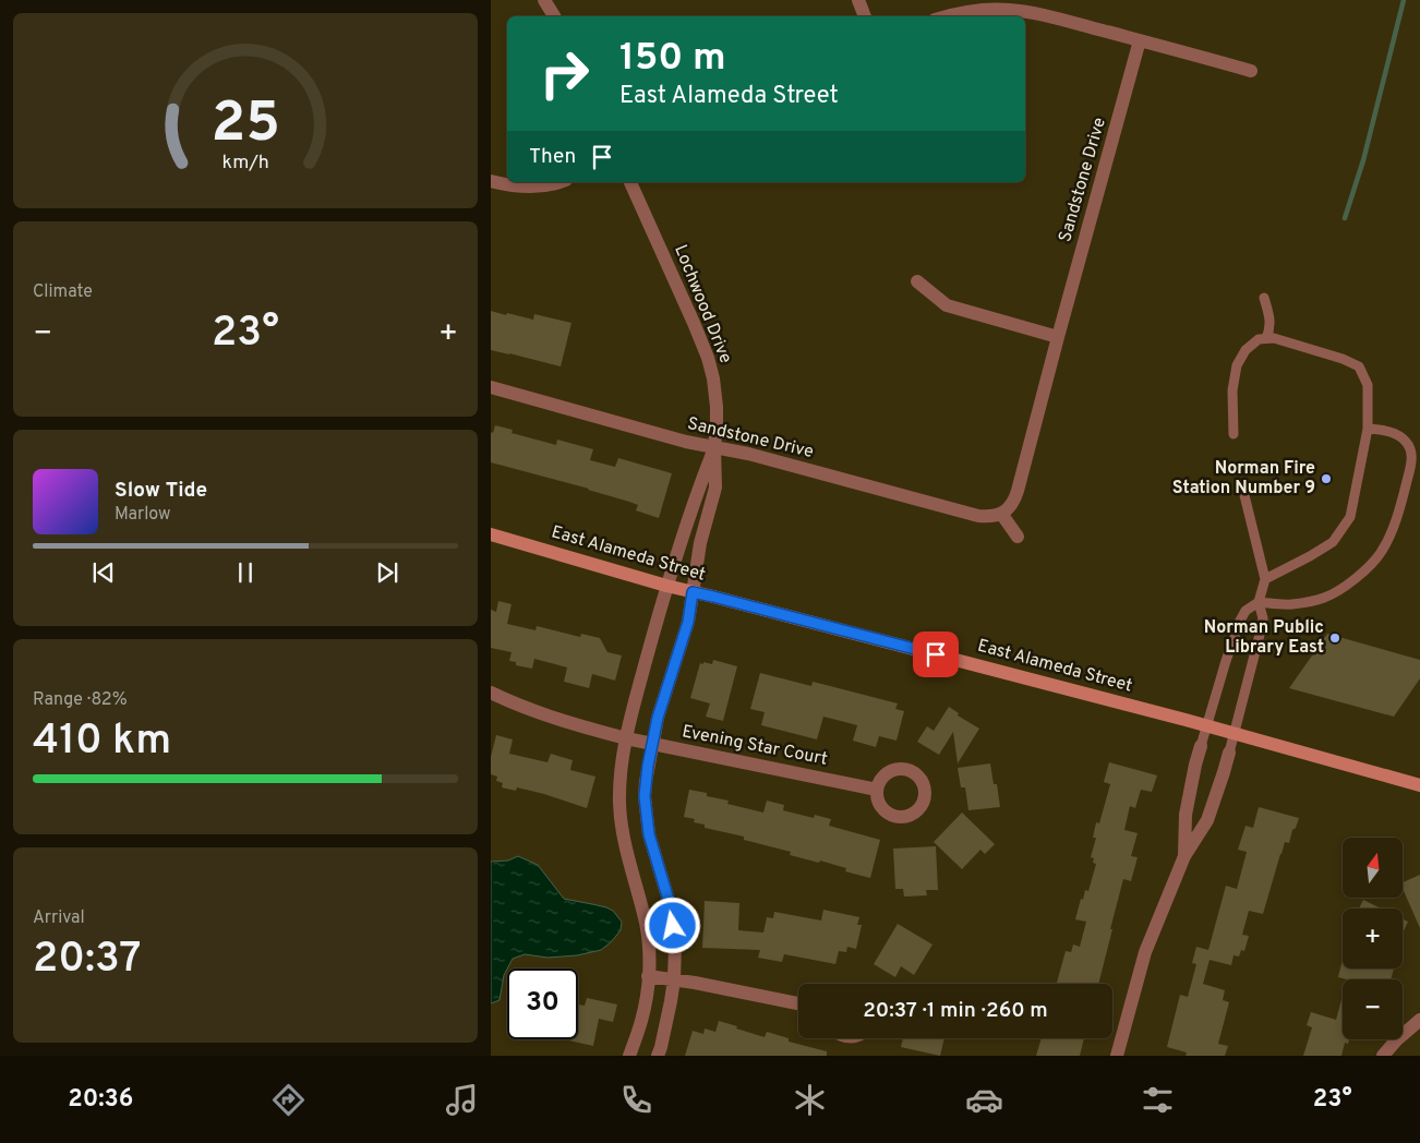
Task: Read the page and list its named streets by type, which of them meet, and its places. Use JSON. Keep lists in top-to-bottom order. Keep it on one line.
{"streets":{"street":["Sandstone Drive","Lochwood Drive","East Alameda Street","Evening Star Court"]},"crossings":[["Sandstone Drive","Lochwood Drive"],["Lochwood Drive","East Alameda Street"],["Lochwood Drive","Evening Star Court"]],"places":["Norman Fire Station Number 9","Norman Public Library East"],"north":"top","page":{"turn":["150 m","East Alameda Street"],"then":"Then","tile":["Climate",["Range · 82%","410 km"],["Arrival","20:37"]],"heat":["−","23°","+"],"song":["Slow Tide","Marlow"],"map_buttons":["+","−"],"limit":"30","trip":"20:37 · 1 min · 260 m","tabs":["20:36","23°"],"gauge":["25","km/h"]}}
